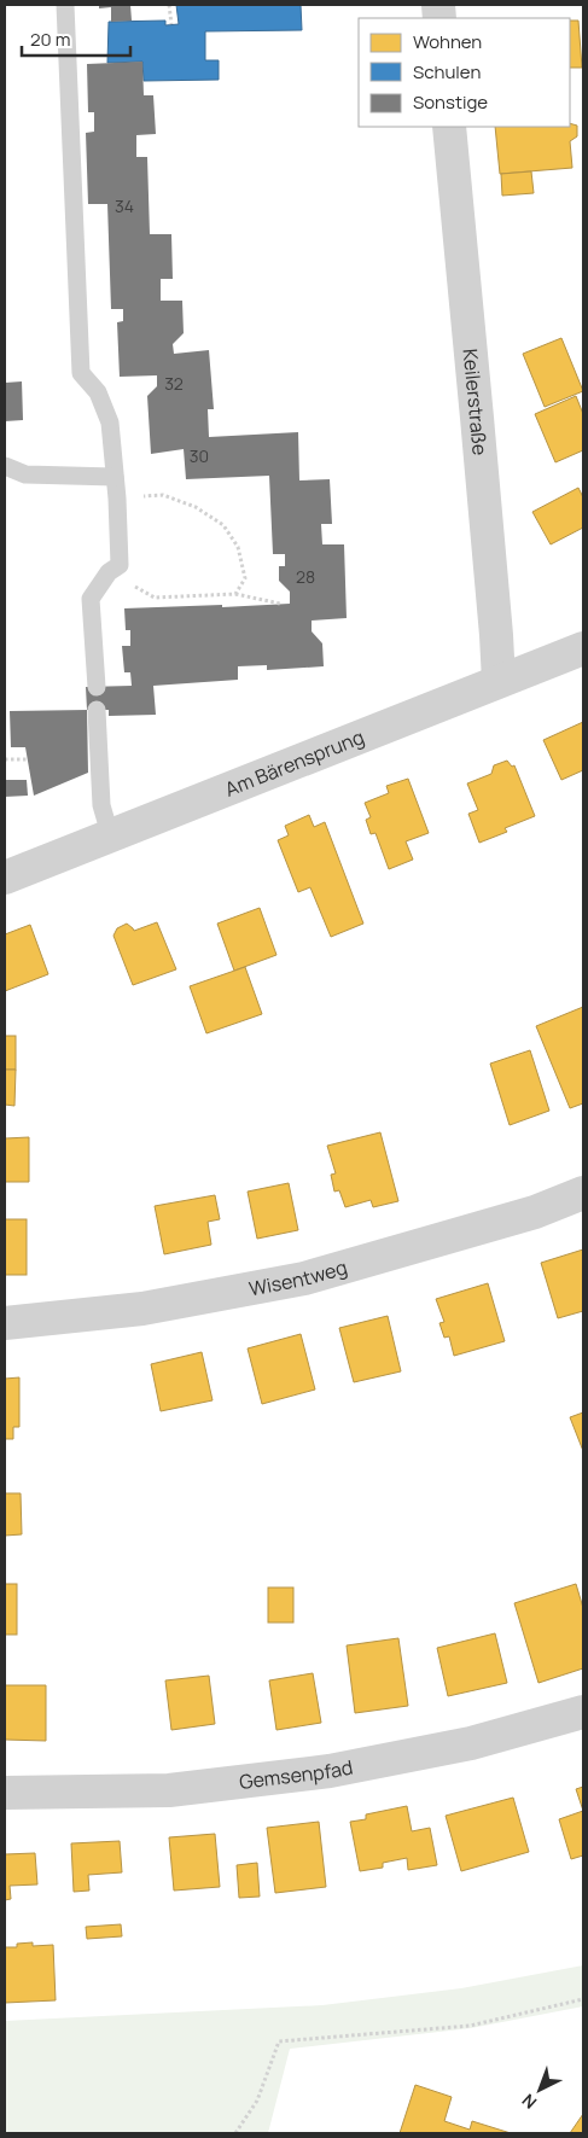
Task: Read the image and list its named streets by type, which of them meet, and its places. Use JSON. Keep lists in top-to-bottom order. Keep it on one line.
{"streets":{"street":["Keilerstraße","Am Bärensprung","Wisentweg","Gemsenpfad"]},"crossings":[["Keilerstraße","Am Bärensprung"]],"house_numbers":["34","32","30","28"],"legend":["Wohnen","Schulen","Sonstige"],"scale_bar":"20 m","north":"bottom left"}
